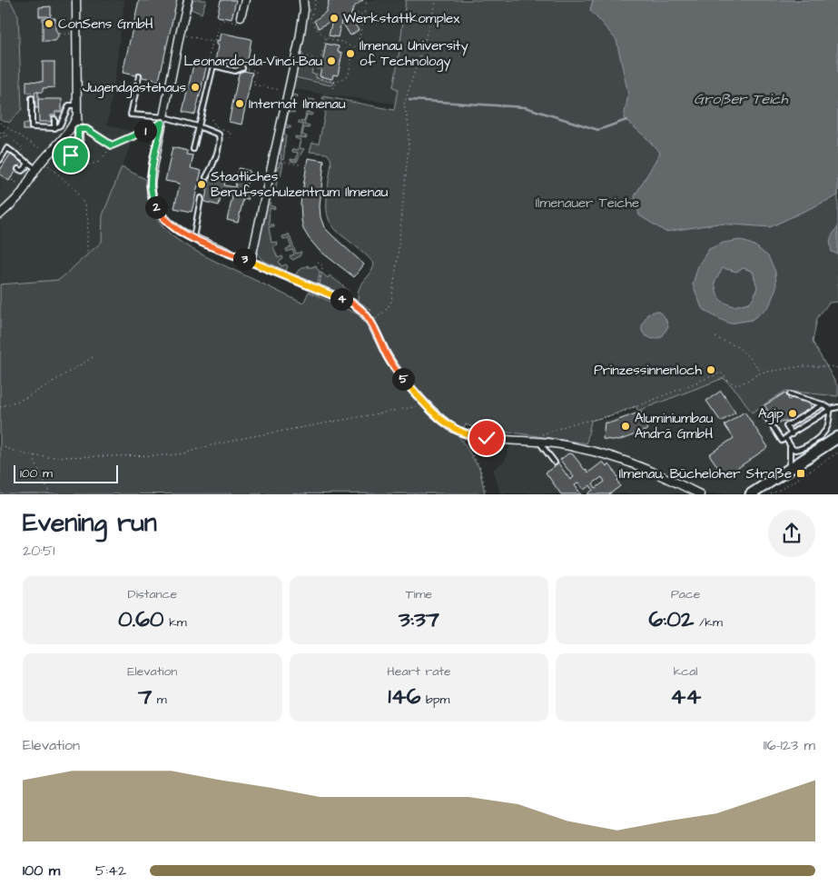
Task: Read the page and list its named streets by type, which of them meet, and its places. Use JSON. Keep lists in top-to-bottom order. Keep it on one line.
{"water":["Großer Teich"],"parks":["Ilmenauer Teiche"],"places":{"other":["Werkstattkomplex","ConSens GmbH","Ilmenau University of Technology","Leonardo-da-Vinci-Bau","Jugendgästehaus","Internat Ilmenau","Staatliches Berufsschulzentrum Ilmenau","Prinzessinnenloch","Agip","Aluminiumbau Andrä GmbH"],"transit":["Ilmenau, Bücheloher Straße"]},"scale_bar":"100 m","page":{"pins":["1","2","3","4","5"],"scale":"100 m","heading":["Evening run","20:51"],"stats":[["Distance","0.60 km"],["Time","3:37"],["Pace","6:02 /km"],["Elevation","7 m"],["Heart rate","146 bpm"],["kcal","44"]],"chart":["Elevation","116–123 m"],"list":[{"name":"100 m","note":"5:42"}]}}
